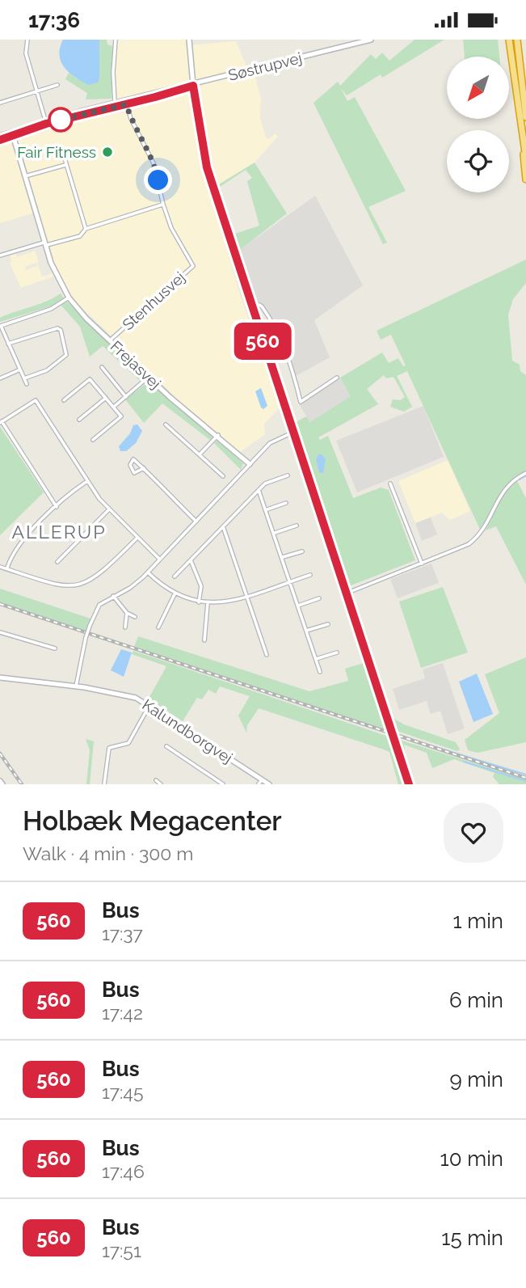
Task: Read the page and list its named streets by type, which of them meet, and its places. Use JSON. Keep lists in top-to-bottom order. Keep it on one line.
{"streets":{"street":["Søstrupvej","Stenhusvej","Frejasvej","Kalundborgvej"]},"crossings":[["Stenhusvej","Frejasvej"]],"districts":["ALLERUP"],"places":["Fair Fitness"],"lines":["bus line 560"],"north":"bottom left","page":{"status":"17:36","on_map":"560","heading":["Holbæk Megacenter","Walk · 4 min · 300 m"],"list":[{"mark":"560","name":"Bus","note":"17:37","value":"1 min"},{"mark":"560","name":"Bus","note":"17:42","value":"6 min"},{"mark":"560","name":"Bus","note":"17:45","value":"9 min"},{"mark":"560","name":"Bus","note":"17:46","value":"10 min"},{"mark":"560","name":"Bus","note":"17:51","value":"15 min"}]}}
